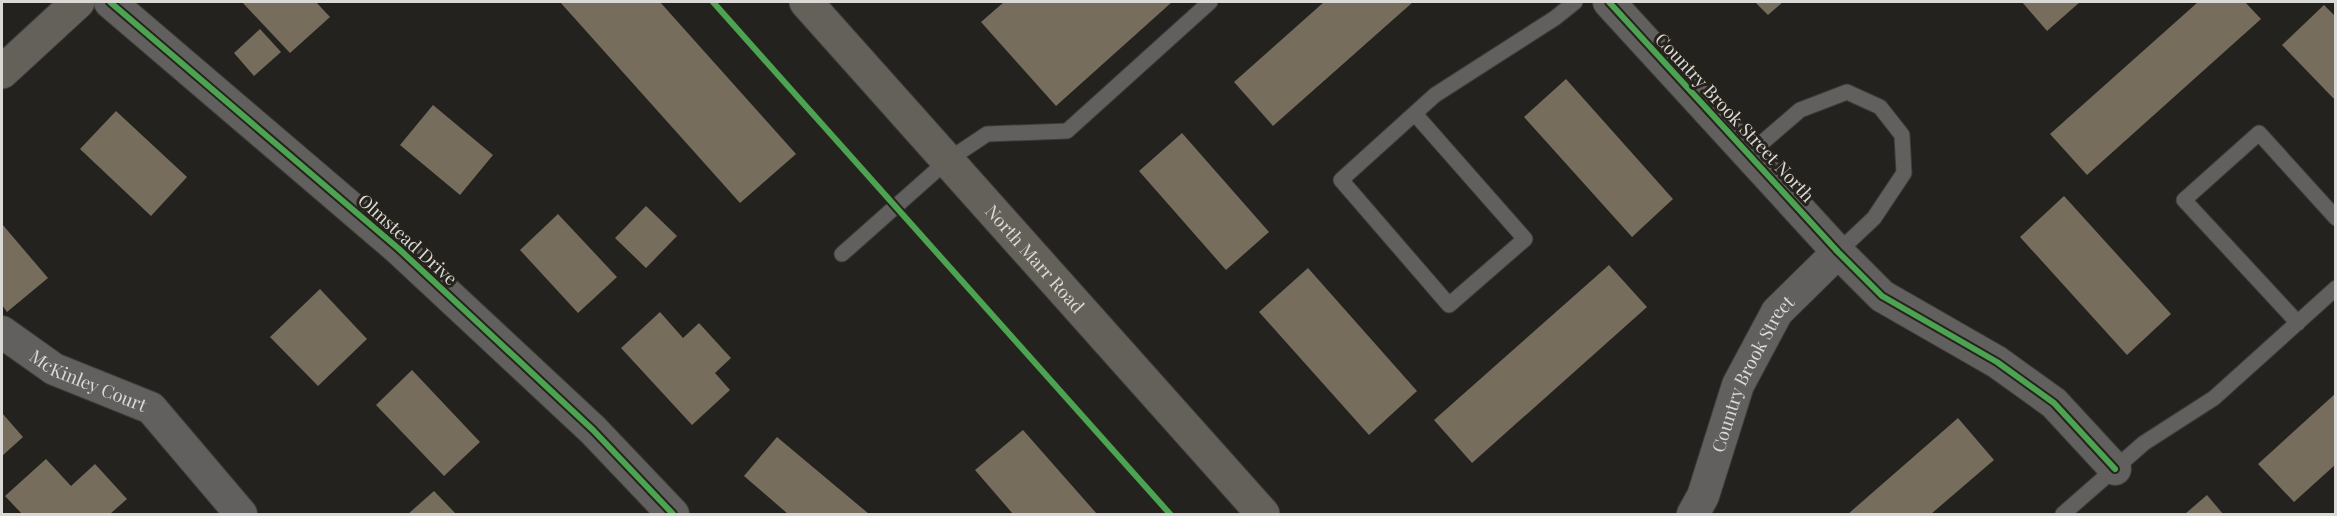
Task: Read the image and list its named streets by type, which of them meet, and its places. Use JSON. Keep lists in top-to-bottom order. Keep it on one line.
{"streets":{"street":["Country Brook Street North","Olmstead Drive","North Marr Road","Country Brook Street","McKinley Court"]},"crossings":[["Country Brook Street North","Country Brook Street"]]}
